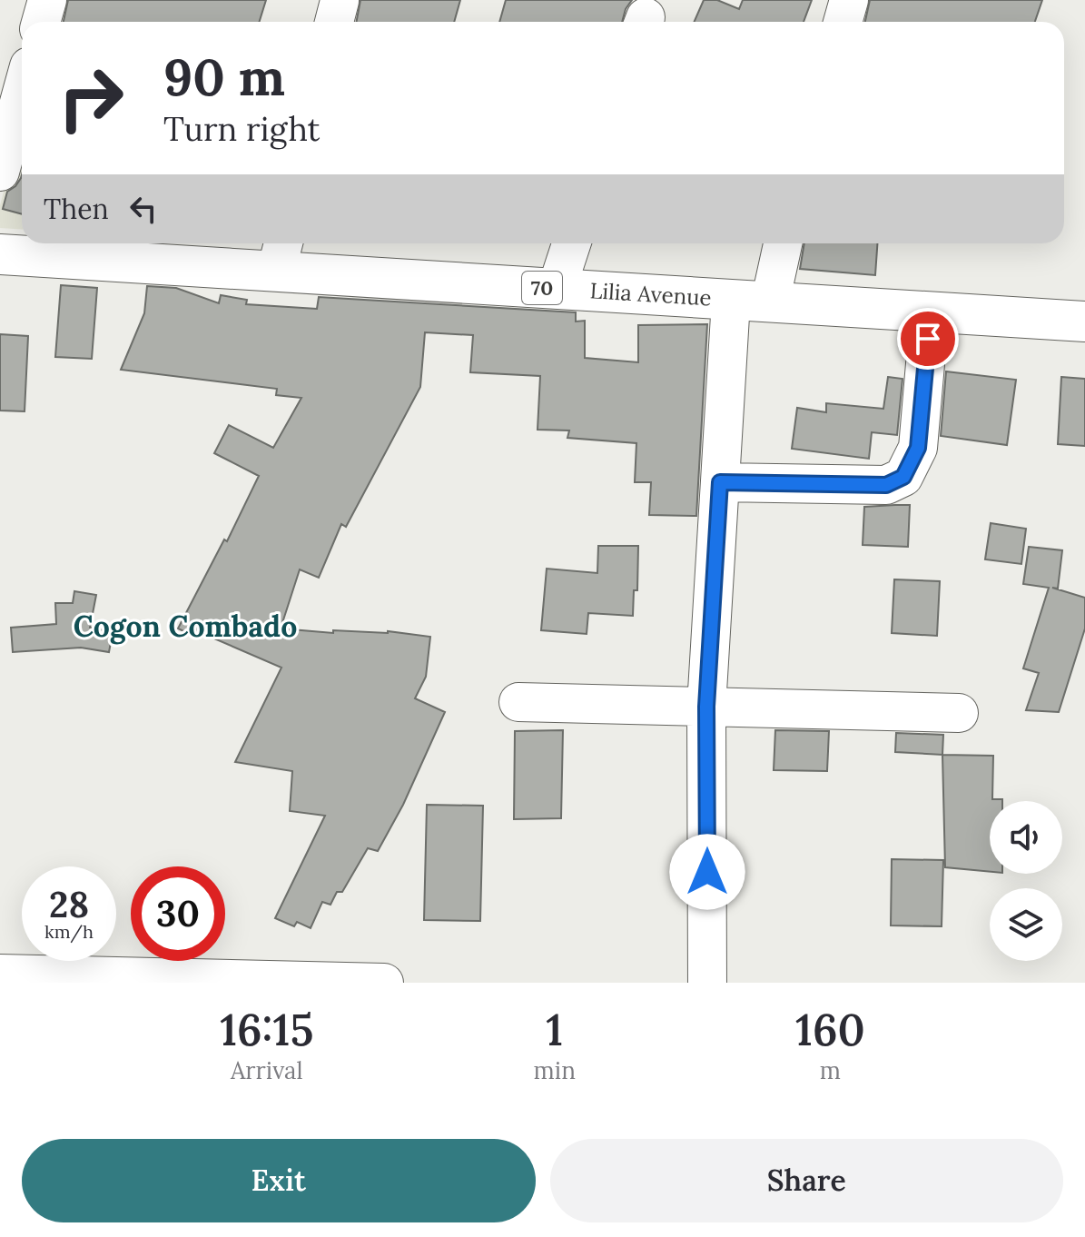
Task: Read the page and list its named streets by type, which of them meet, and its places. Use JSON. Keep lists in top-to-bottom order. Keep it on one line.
{"streets":{"highway":["70","Lilia Avenue"]},"districts":["Cogon Combado"],"page":{"turn":["90 m","Turn right"],"then":"Then","speed":"28 km/h","limit":"30","eta":["16:15","Arrival","1","min","160","m"],"buttons":["Exit","Share"]}}
